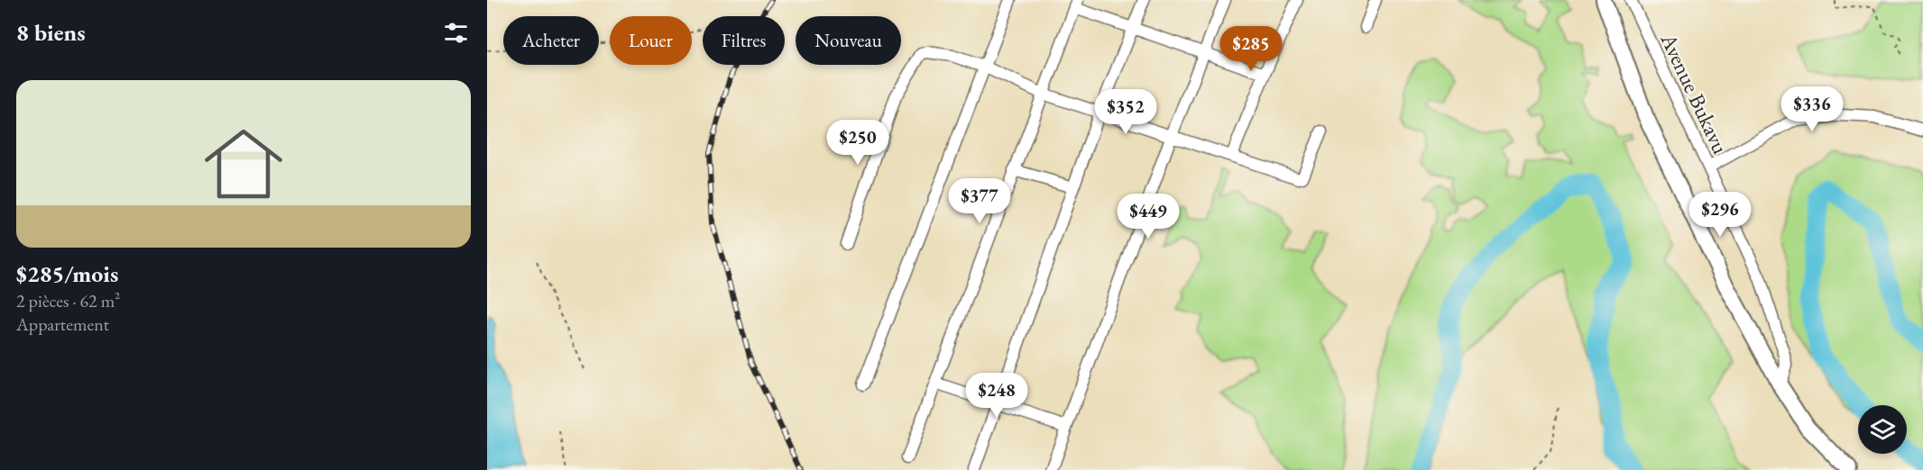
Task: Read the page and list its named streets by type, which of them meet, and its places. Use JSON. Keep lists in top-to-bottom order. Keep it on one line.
{"streets":{"street":["Avenue Bukavu"]},"page":{"heading":"8 biens","chip":["Acheter","Louer","Filtres","Nouveau"],"price":["$285","$336","$352","$250","$377","$296","$449","$248"],"list":[{"name":"$285/mois","note":"2 pièces · 62 m² · Appartement"}]}}
